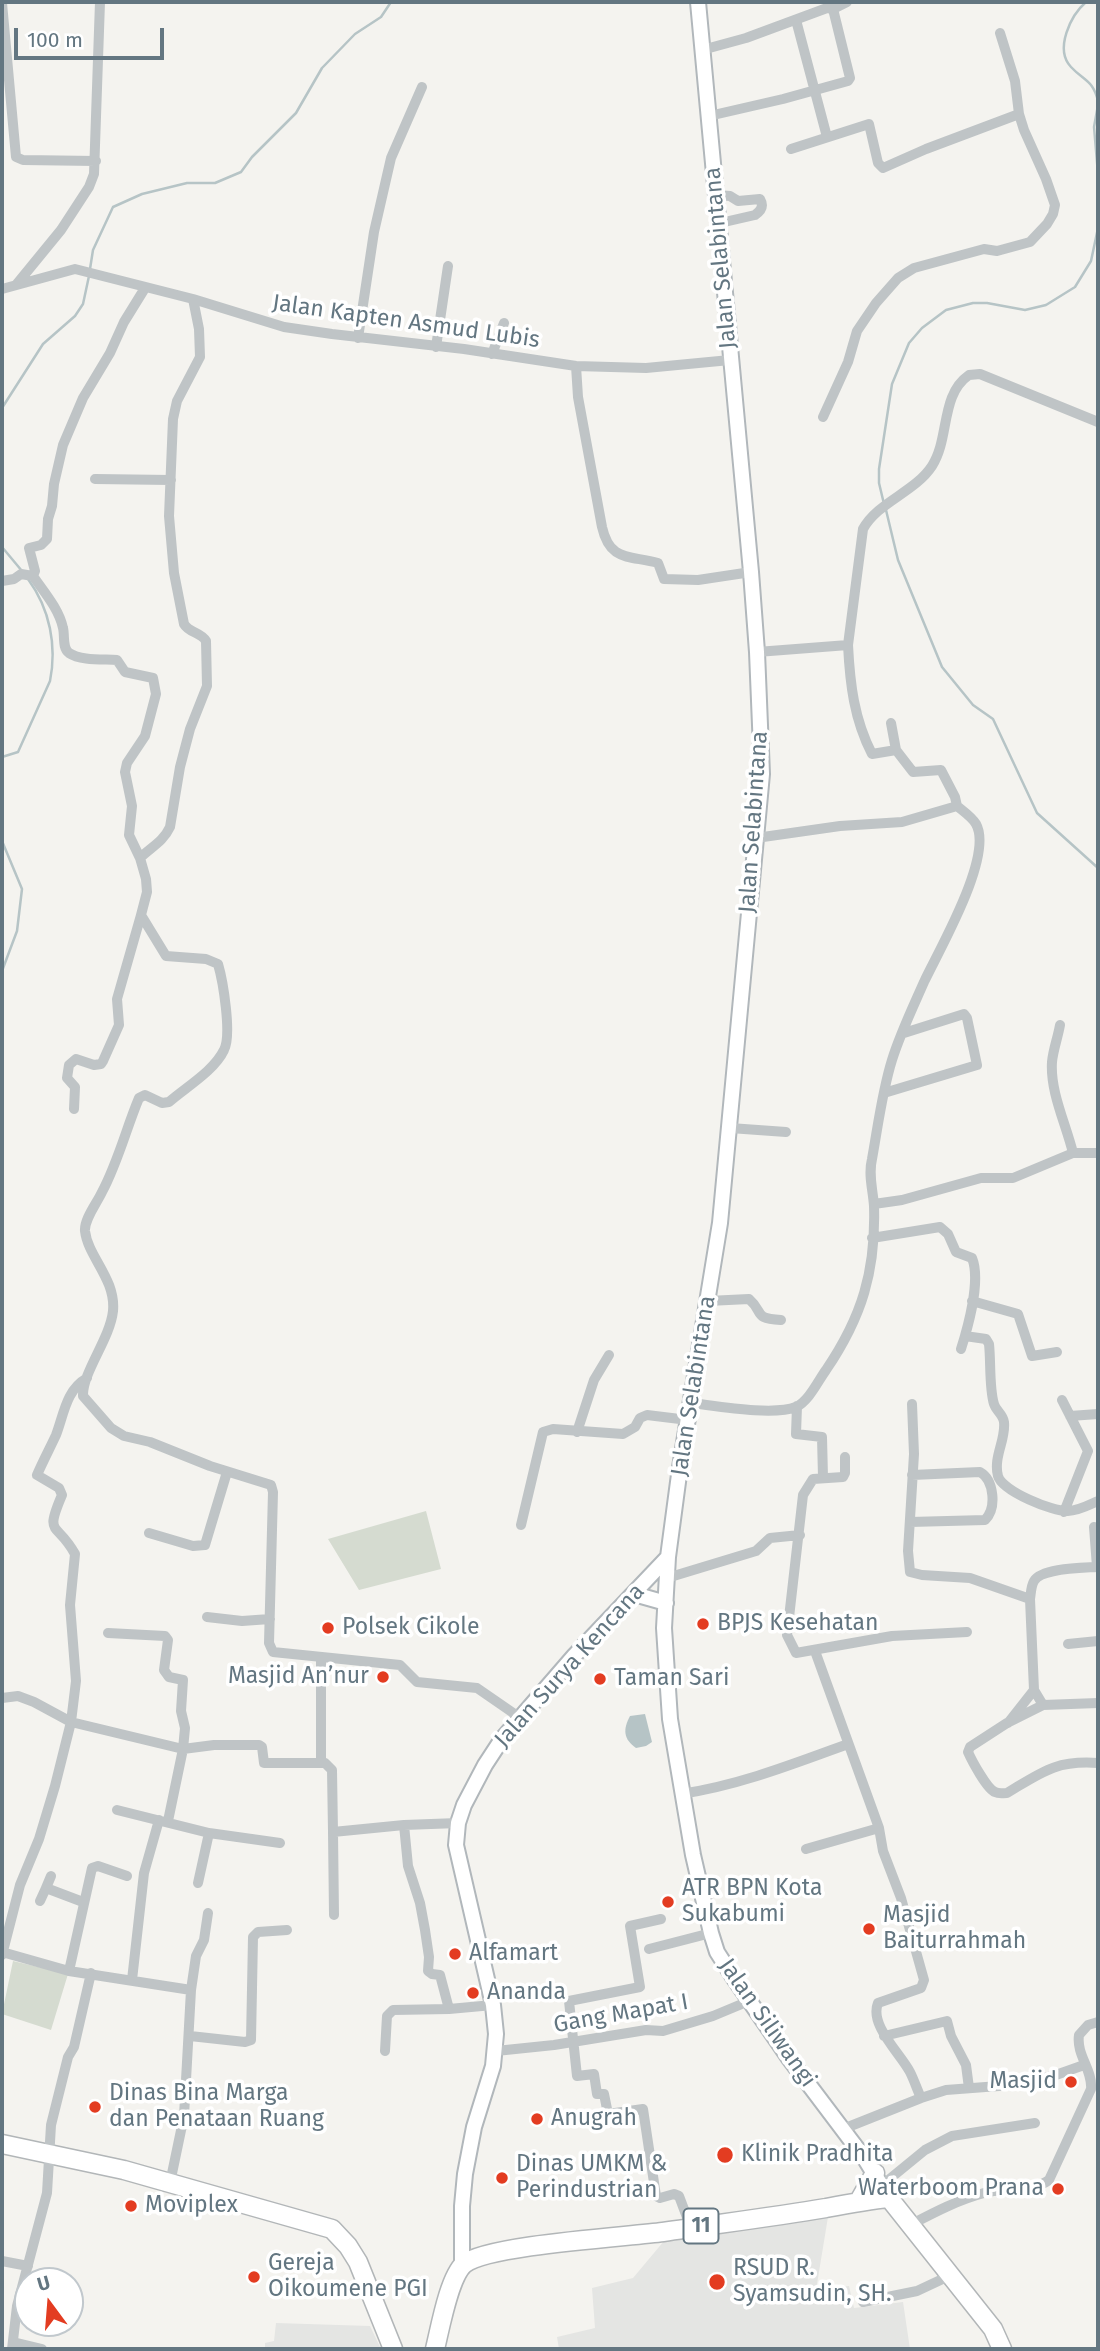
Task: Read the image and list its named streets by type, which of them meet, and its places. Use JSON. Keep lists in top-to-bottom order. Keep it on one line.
{"streets":{"highway":["Jalan Surya Kencana","Jalan Siliwangi","11"],"street":["Jalan Selabintana","Jalan Kapten Asmud Lubis","Gang Mapat I"]},"crossings":[["Jalan Selabintana","Jalan Kapten Asmud Lubis"],["Jalan Selabintana","Jalan Surya Kencana"],["Jalan Selabintana","Jalan Siliwangi"],["Jalan Surya Kencana","Gang Mapat I"],["Jalan Surya Kencana","Jalan Siliwangi"],["Jalan Surya Kencana","11"],["Gang Mapat I","Jalan Siliwangi"],["Jalan Siliwangi","11"]],"places":["BPJS Kesehatan","Polsek Cikole","Masjid An’nur","Taman Sari","ATR BPN Kota Sukabumi","Masjid Baiturrahmah","Alfamart","Ananda","Masjid","Dinas Bina Marga dan Penataan Ruang","Anugrah","Klinik Pradhita","Dinas UMKM & Perindustrian","Waterboom Prana","Moviplex","Gereja Oikoumene PGI","RSUD R. Syamsudin, SH."],"scale_bar":"100 m","north":"top"}
